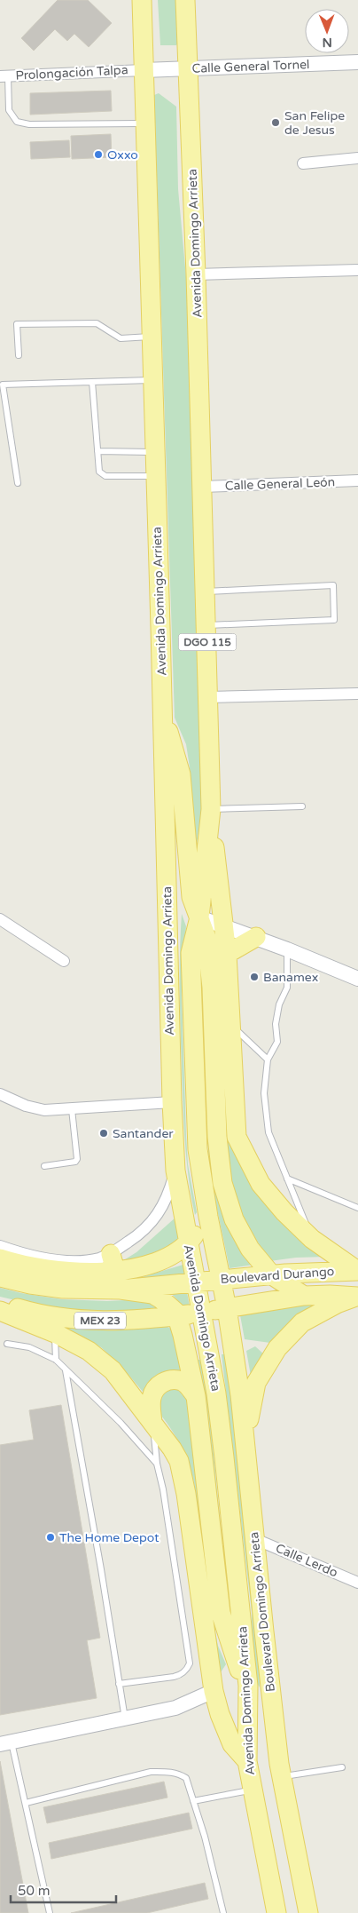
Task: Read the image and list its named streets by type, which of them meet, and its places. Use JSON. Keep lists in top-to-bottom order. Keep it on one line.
{"streets":{"main road":["Avenida Domingo Arrieta","DGO 115","Boulevard Durango","MEX 23","Boulevard Domingo Arrieta"],"street":["Calle General Tornel","Prolongación Talpa","Calle General León","Calle Lerdo"]},"crossings":[["Calle General Tornel","Prolongación Talpa"],["Calle General Tornel","Avenida Domingo Arrieta"],["Prolongación Talpa","Avenida Domingo Arrieta"],["Avenida Domingo Arrieta","Calle General León"],["Avenida Domingo Arrieta","Boulevard Durango"],["Avenida Domingo Arrieta","MEX 23"],["Avenida Domingo Arrieta","Boulevard Domingo Arrieta"],["Boulevard Durango","MEX 23"],["Boulevard Durango","Boulevard Domingo Arrieta"],["Calle Lerdo","Boulevard Domingo Arrieta"]],"places":["San Felipe de Jesus","Oxxo","Banamex","Santander","The Home Depot"],"scale_bar":"50 m","north":"bottom"}
